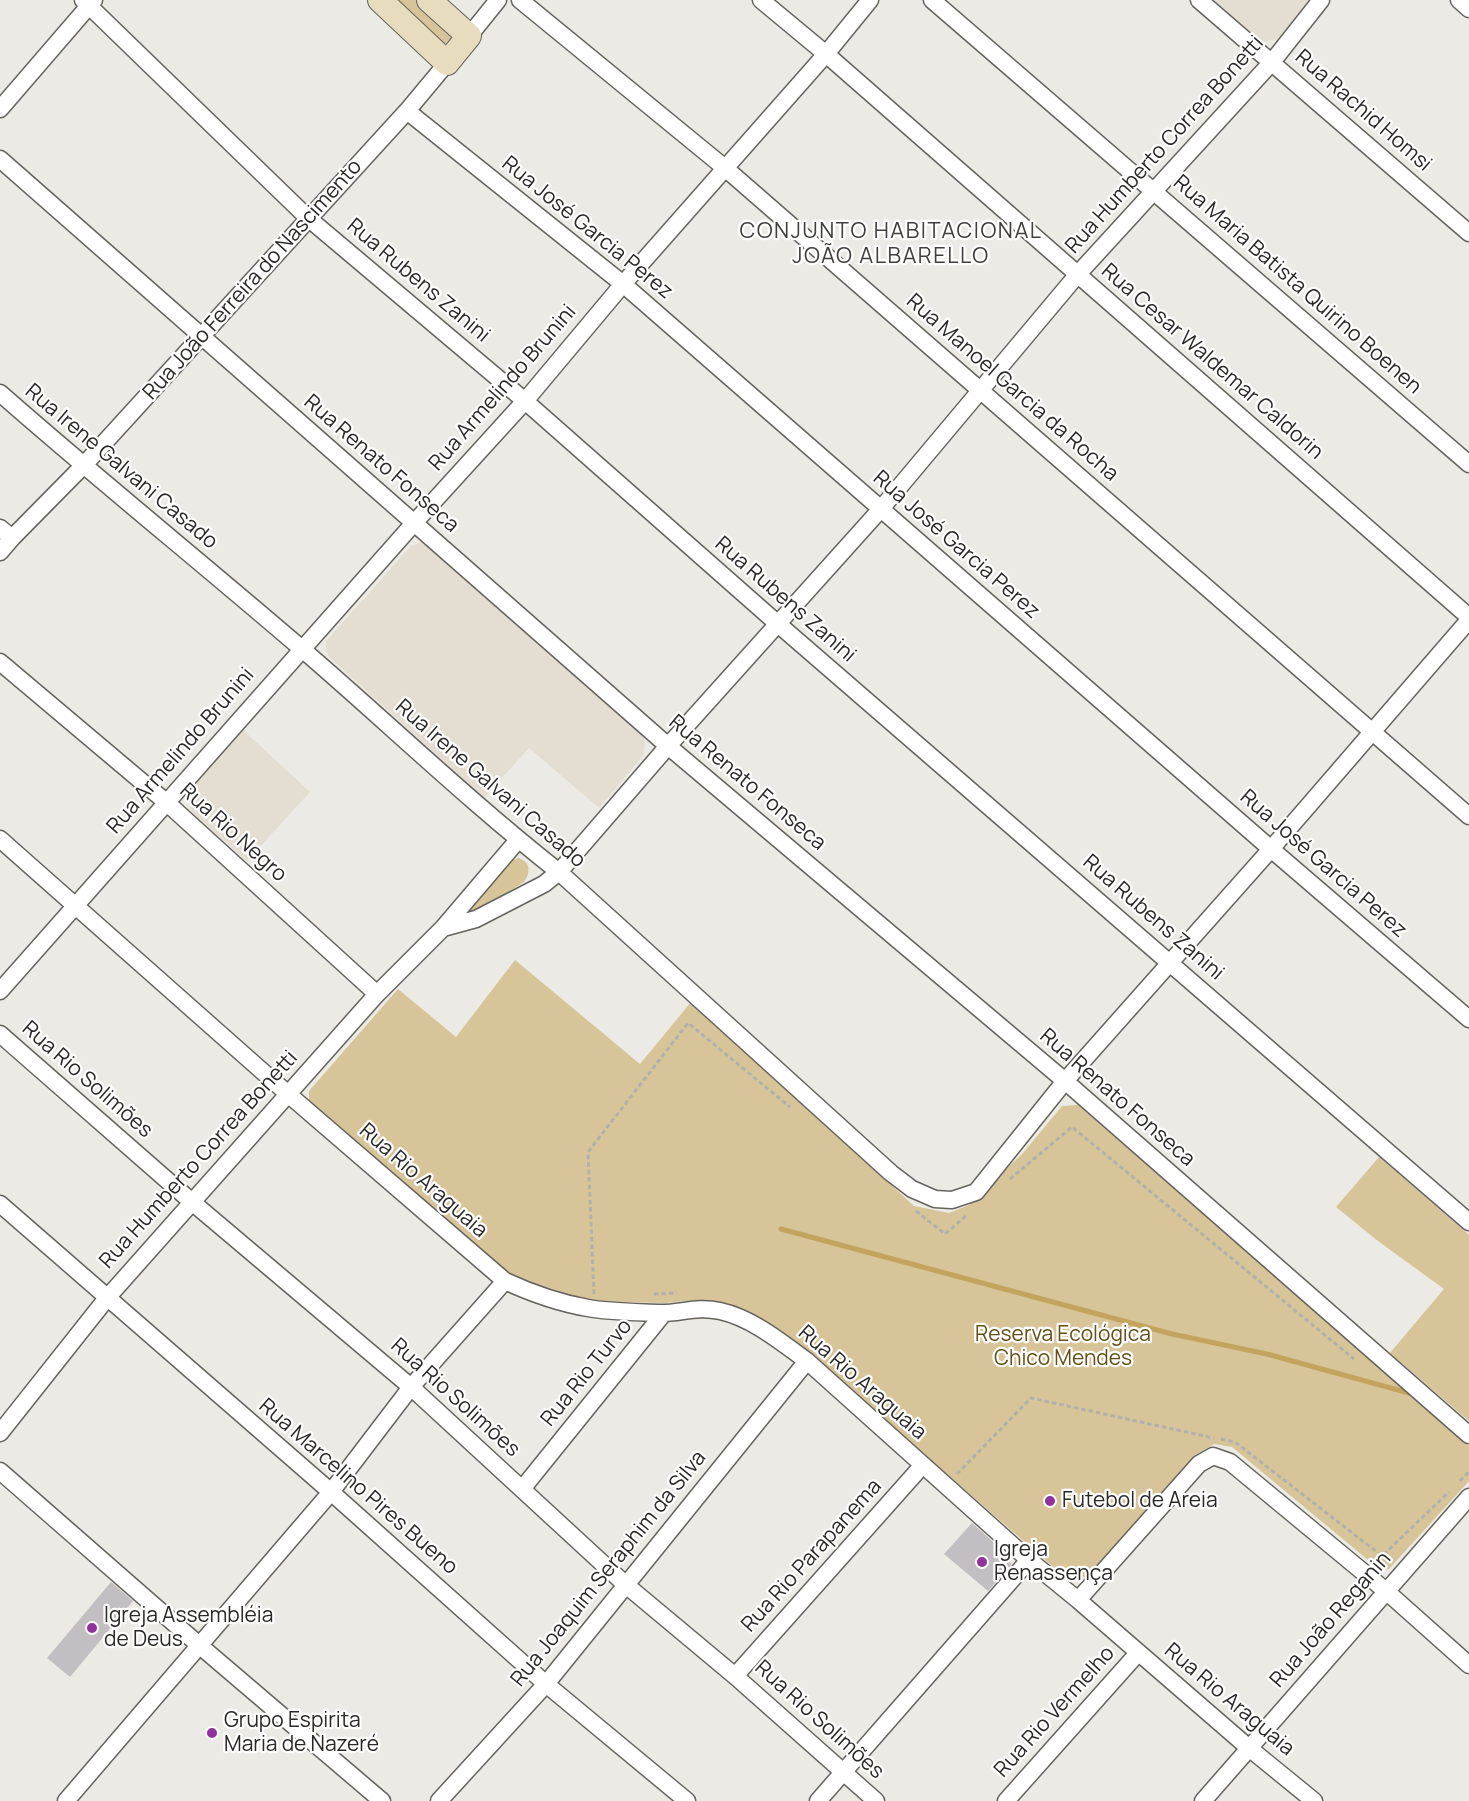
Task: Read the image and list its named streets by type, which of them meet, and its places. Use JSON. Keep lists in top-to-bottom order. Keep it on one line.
{"streets":{"street":["Rua Rachid Homsi","Rua Humberto Correa Bonetti","Rua José Garcia Perez","Rua João Ferreira do Nascimento","Rua Rubens Zanini","Rua Maria Batista Quirino Boenen","Rua Cesar Waldemar Caldorin","Rua Armelindo Brunini","Rua Manoel Garcia da Rocha","Rua Renato Fonseca","Rua Irene Galvani Casado","Rua Rio Negro","Rua Rio Solimões","Rua Rio Araguaia","Rua Rio Turvo","Rua Marcelino Pires Bueno","Rua Rio Parapanema","Rua Joaquim Seraphim da Silva","Rua João Reganin","Rua Rio Vermelho"]},"crossings":[["Rua Rachid Homsi","Rua Humberto Correa Bonetti"],["Rua Humberto Correa Bonetti","Rua José Garcia Perez"],["Rua Humberto Correa Bonetti","Rua Rubens Zanini"],["Rua Humberto Correa Bonetti","Rua Maria Batista Quirino Boenen"],["Rua Humberto Correa Bonetti","Rua Cesar Waldemar Caldorin"],["Rua Humberto Correa Bonetti","Rua Manoel Garcia da Rocha"],["Rua Humberto Correa Bonetti","Rua Renato Fonseca"],["Rua Humberto Correa Bonetti","Rua Irene Galvani Casado"],["Rua Humberto Correa Bonetti","Rua Rio Negro"],["Rua Humberto Correa Bonetti","Rua Rio Solimões"],["Rua Humberto Correa Bonetti","Rua Rio Araguaia"],["Rua Humberto Correa Bonetti","Rua Marcelino Pires Bueno"],["Rua José Garcia Perez","Rua João Ferreira do Nascimento"],["Rua José Garcia Perez","Rua Armelindo Brunini"],["Rua João Ferreira do Nascimento","Rua Rubens Zanini"],["Rua João Ferreira do Nascimento","Rua Renato Fonseca"],["Rua João Ferreira do Nascimento","Rua Irene Galvani Casado"],["Rua Rubens Zanini","Rua Armelindo Brunini"],["Rua Cesar Waldemar Caldorin","Rua Armelindo Brunini"],["Rua Armelindo Brunini","Rua Manoel Garcia da Rocha"],["Rua Armelindo Brunini","Rua Renato Fonseca"],["Rua Armelindo Brunini","Rua Irene Galvani Casado"],["Rua Armelindo Brunini","Rua Rio Negro"],["Rua Armelindo Brunini","Rua Rio Araguaia"],["Rua Renato Fonseca","Rua Irene Galvani Casado"],["Rua Rio Solimões","Rua Rio Turvo"],["Rua Rio Solimões","Rua Rio Parapanema"],["Rua Rio Solimões","Rua Joaquim Seraphim da Silva"],["Rua Rio Araguaia","Rua Rio Turvo"],["Rua Rio Araguaia","Rua Rio Parapanema"],["Rua Rio Araguaia","Rua Joaquim Seraphim da Silva"],["Rua Rio Araguaia","Rua João Reganin"],["Rua Rio Araguaia","Rua Rio Vermelho"],["Rua Marcelino Pires Bueno","Rua Joaquim Seraphim da Silva"]],"districts":["CONJUNTO HABITACIONAL JOÃO ALBARELLO"],"parks":["Reserva Ecológica Chico Mendes"],"places":["Futebol de Areia","Igreja Renassença","Igreja Assembléia de Deus","Grupo Espirita Maria de Nazeré"]}
